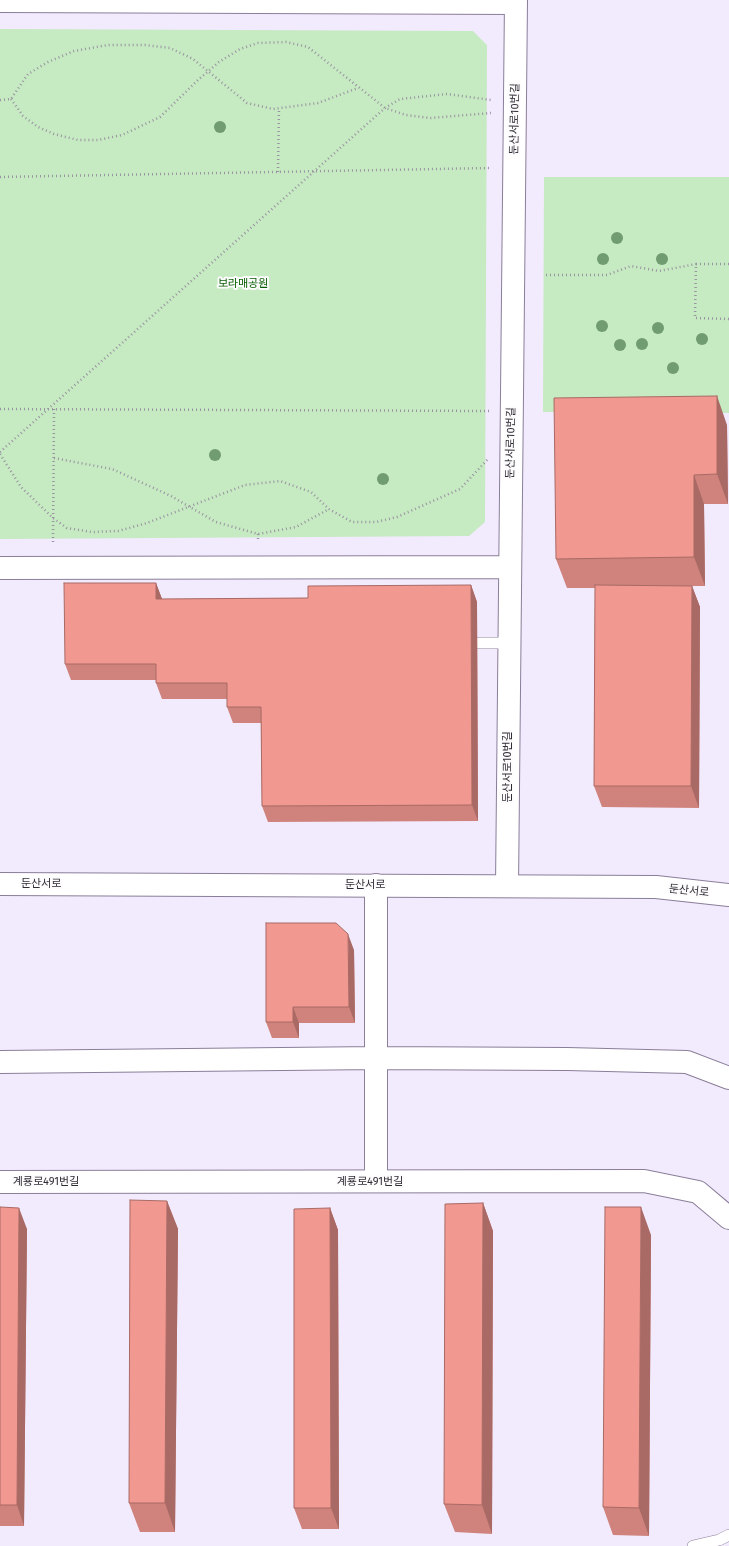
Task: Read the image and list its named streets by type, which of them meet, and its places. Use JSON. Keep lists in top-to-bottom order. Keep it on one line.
{"streets":{"street":["둔산서로10번길","둔산서로","계룡로491번길"]},"crossings":[["둔산서로10번길","둔산서로"]],"parks":["보라매공원"]}
